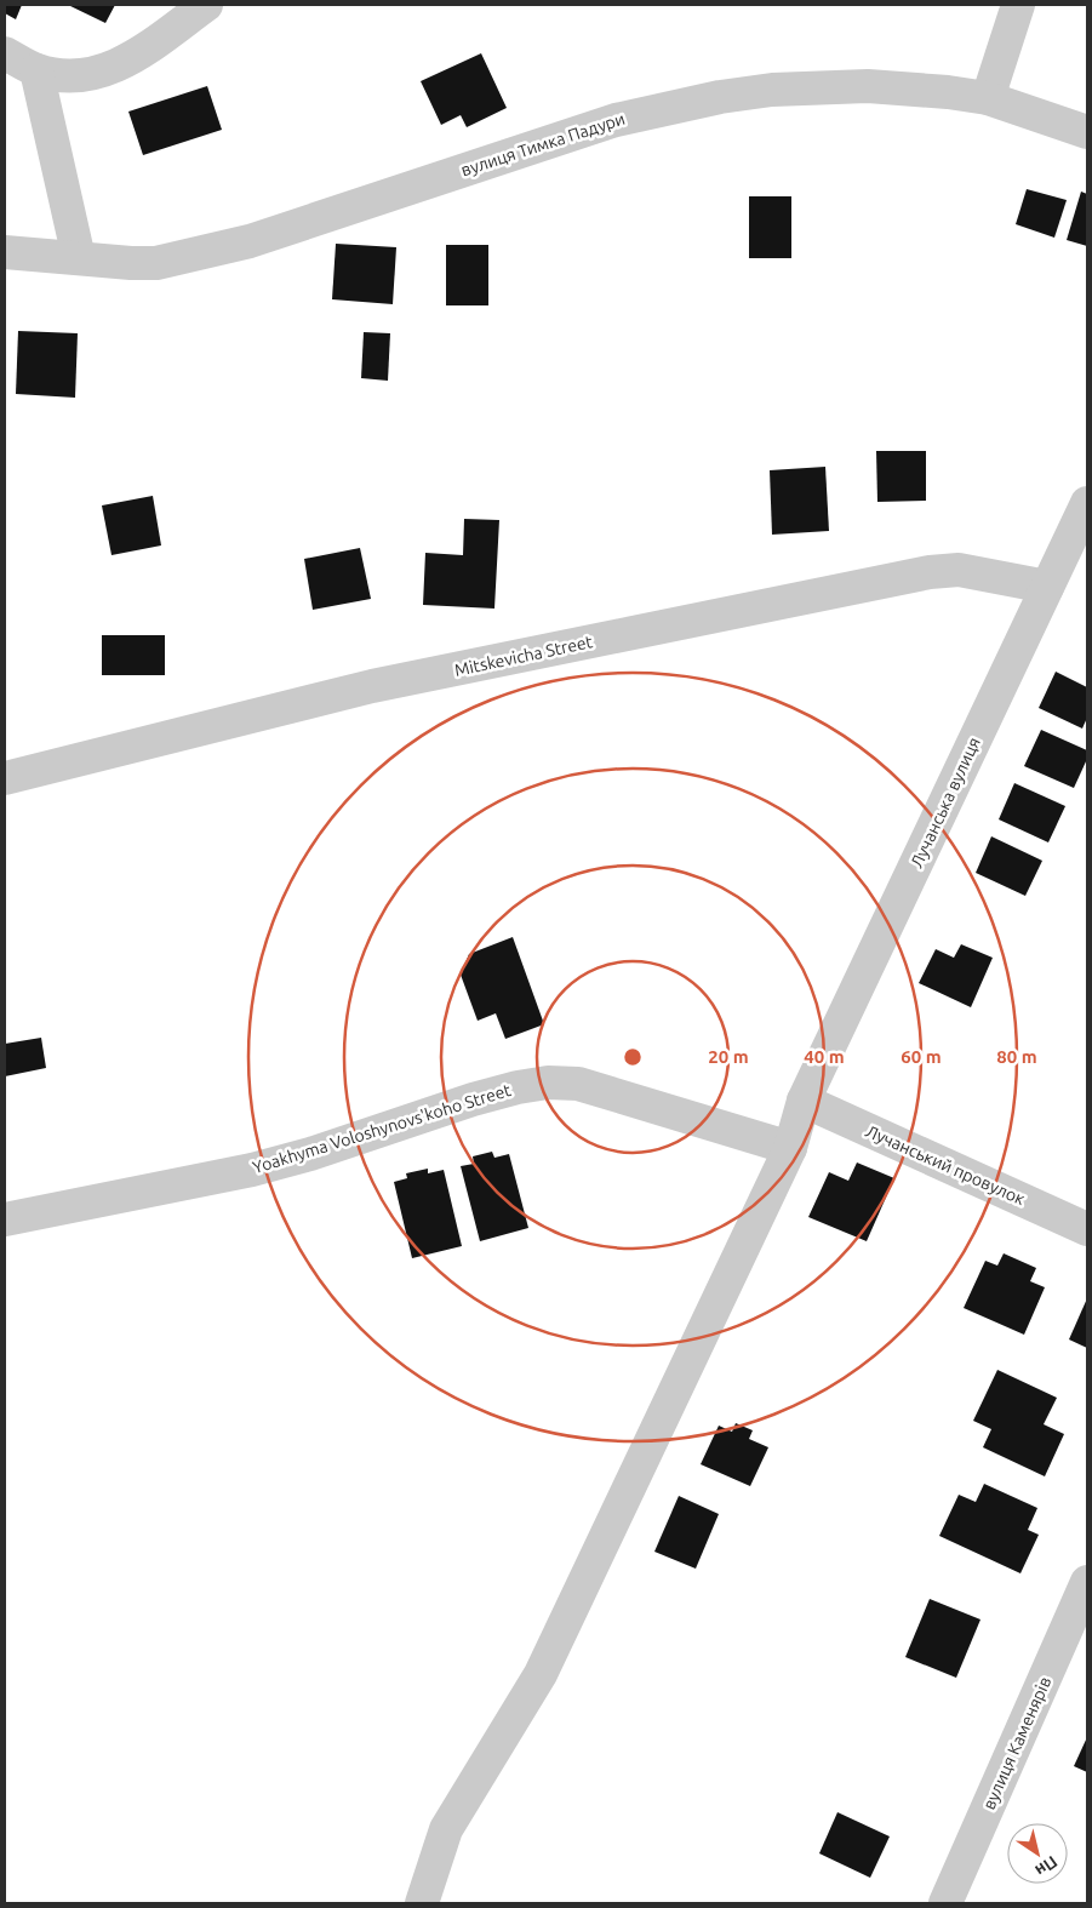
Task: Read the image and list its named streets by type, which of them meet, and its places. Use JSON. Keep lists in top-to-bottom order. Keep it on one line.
{"streets":{"street":["вулиця Тимка Падури","Mitskevicha Street","Лучанська вулиця","Yoakhyma Voloshynovs'koho Street","Лучанський провулок","вулиця Каменярів"]},"crossings":[["Mitskevicha Street","Лучанська вулиця"],["Лучанська вулиця","Yoakhyma Voloshynovs'koho Street"],["Лучанська вулиця","Лучанський провулок"]],"north":"bottom right","rings":["20 m","40 m","60 m","80 m"]}
